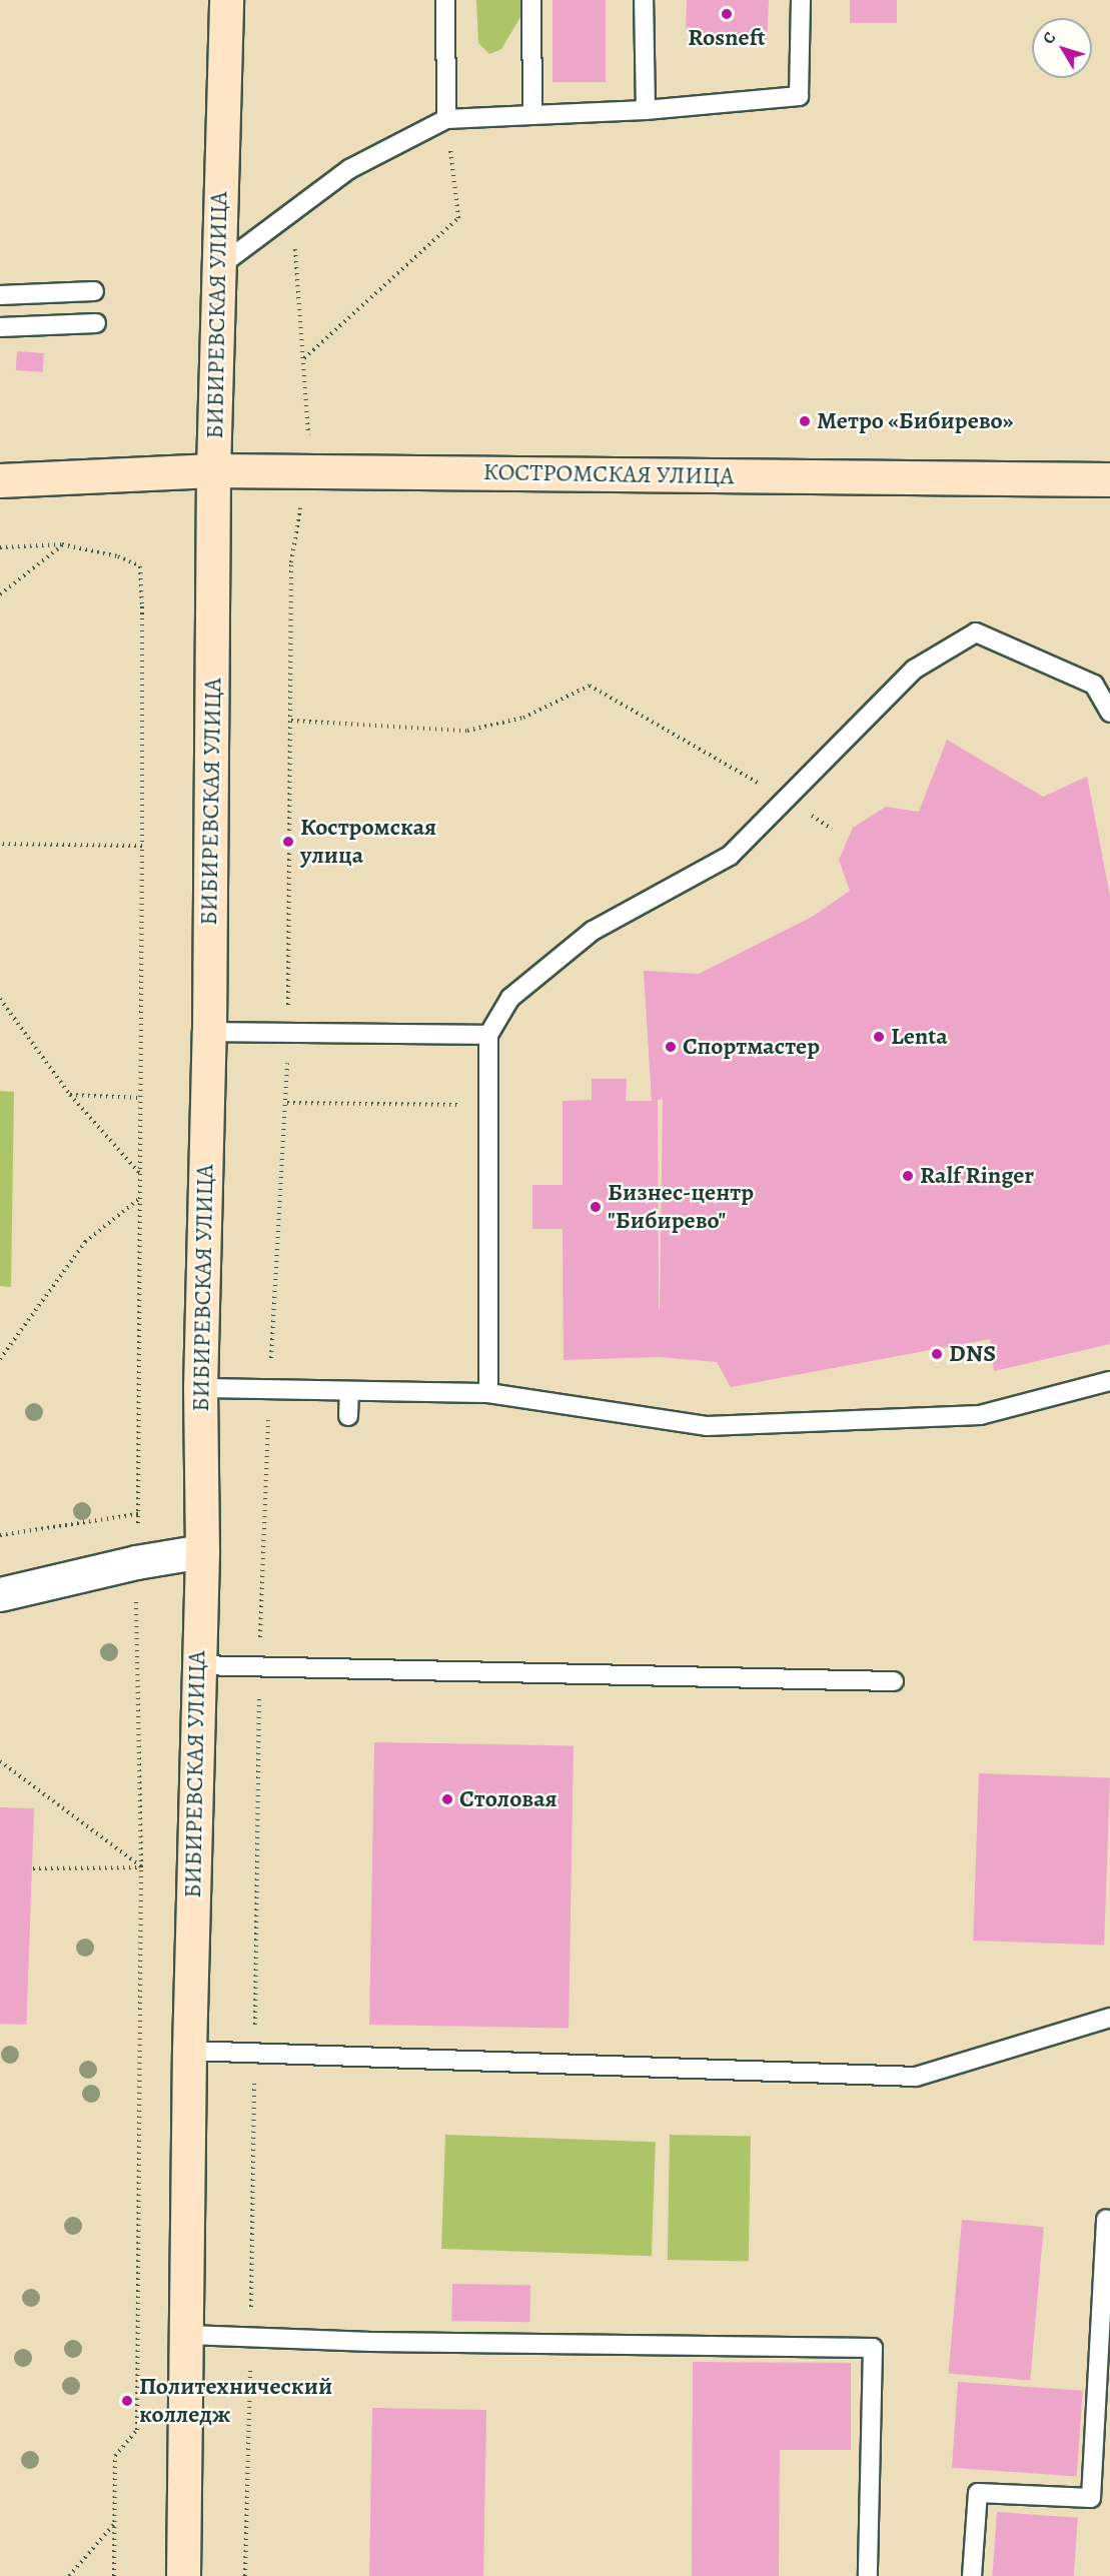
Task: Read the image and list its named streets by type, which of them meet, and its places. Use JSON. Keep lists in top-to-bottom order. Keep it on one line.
{"streets":{"main road":["БИБИРЕВСКАЯ УЛИЦА","КОСТРОМСКАЯ УЛИЦА"]},"crossings":[["БИБИРЕВСКАЯ УЛИЦА","КОСТРОМСКАЯ УЛИЦА"]],"places":["Rosneft","Метро «Бибирево»","Костромская улица","Lenta","Спортмастер","Ralf Ringer","Бизнес-центр \"Бибирево\"","DNS","Столовая","Политехнический колледж"],"north":"top left"}
